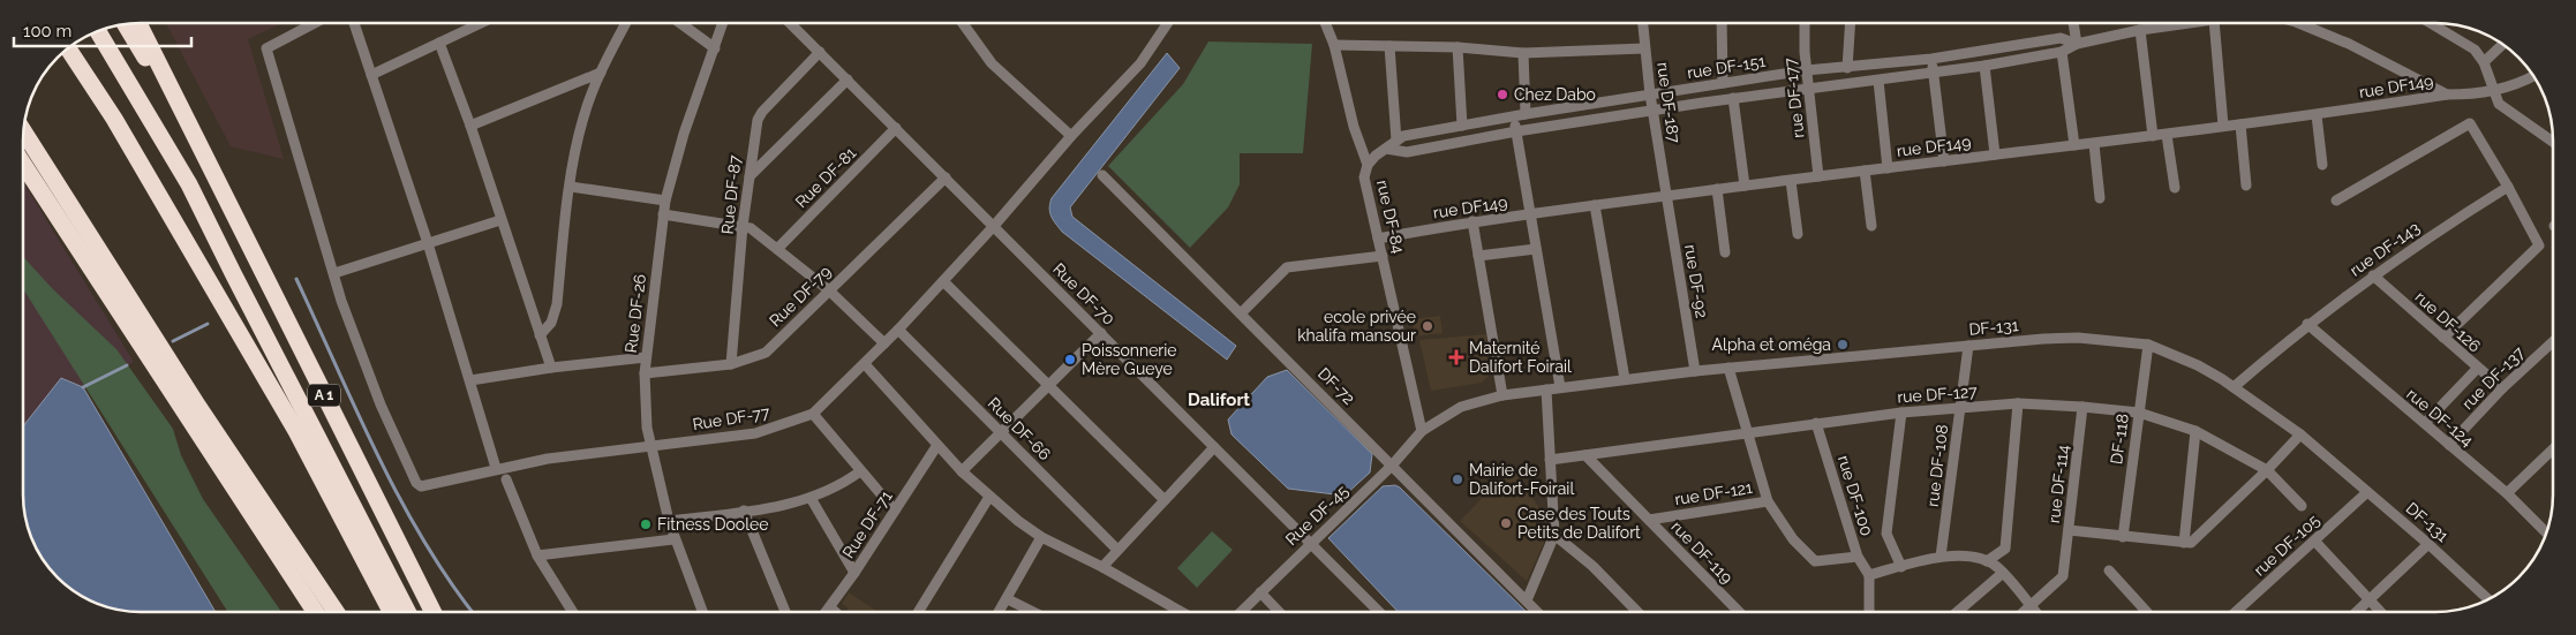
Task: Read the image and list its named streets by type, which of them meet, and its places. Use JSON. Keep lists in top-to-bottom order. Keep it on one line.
{"streets":{"highway":["A 1"],"street":["rue DF-151","rue DF149","rue DF-177","rue DF-187","Rue DF-81","Rue DF-87","rue DF-84","rue DF-143","rue DF-92","Rue DF-70","Rue DF-79","Rue DF-26","rue DF-126","DF-131","rue DF-137","DF-72","rue DF-127","rue DF-124","Rue DF-77","Rue DF-66","DF-118","rue DF-108","rue DF-114","rue DF-121","rue DF-100","Rue DF-45","Rue DF-71","rue DF-105","rue DF-119"]},"crossings":[["rue DF-151","rue DF149"],["rue DF-151","rue DF-177"],["rue DF-151","rue DF-187"],["rue DF-151","rue DF-84"],["rue DF149","rue DF-177"],["rue DF149","rue DF-187"],["rue DF149","rue DF-84"],["rue DF149","rue DF-92"],["rue DF-187","rue DF-92"],["Rue DF-81","Rue DF-70"],["Rue DF-87","Rue DF-70"],["Rue DF-87","Rue DF-79"],["rue DF-84","DF-131"],["rue DF-84","Rue DF-45"],["rue DF-143","rue DF-126"],["rue DF-143","DF-131"],["rue DF-143","rue DF-124"],["rue DF-92","DF-131"],["Rue DF-70","Rue DF-79"],["Rue DF-70","Rue DF-77"],["Rue DF-70","Rue DF-45"],["Rue DF-79","Rue DF-26"],["Rue DF-26","Rue DF-77"],["rue DF-126","rue DF-137"],["DF-131","DF-118"],["DF-131","rue DF-108"],["DF-131","Rue DF-45"],["DF-131","rue DF-105"],["rue DF-137","rue DF-124"],["DF-72","Rue DF-45"],["rue DF-127","DF-118"],["rue DF-127","rue DF-108"],["rue DF-127","rue DF-114"],["rue DF-127","rue DF-100"],["rue DF-127","rue DF-119"],["Rue DF-77","Rue DF-66"],["rue DF-121","rue DF-100"],["rue DF-121","rue DF-119"]],"districts":["Dalifort"],"places":{"other":["Chez Dabo","ecole privée khalifa mansour","Alpha et oméga","Poissonnerie Mère Gueye","Mairie de Dalifort-Foirail","Case des Touts Petits de Dalifort","Fitness Doolee"],"health":["Maternité Dalifort Foirail"]},"scale_bar":"100 m"}
